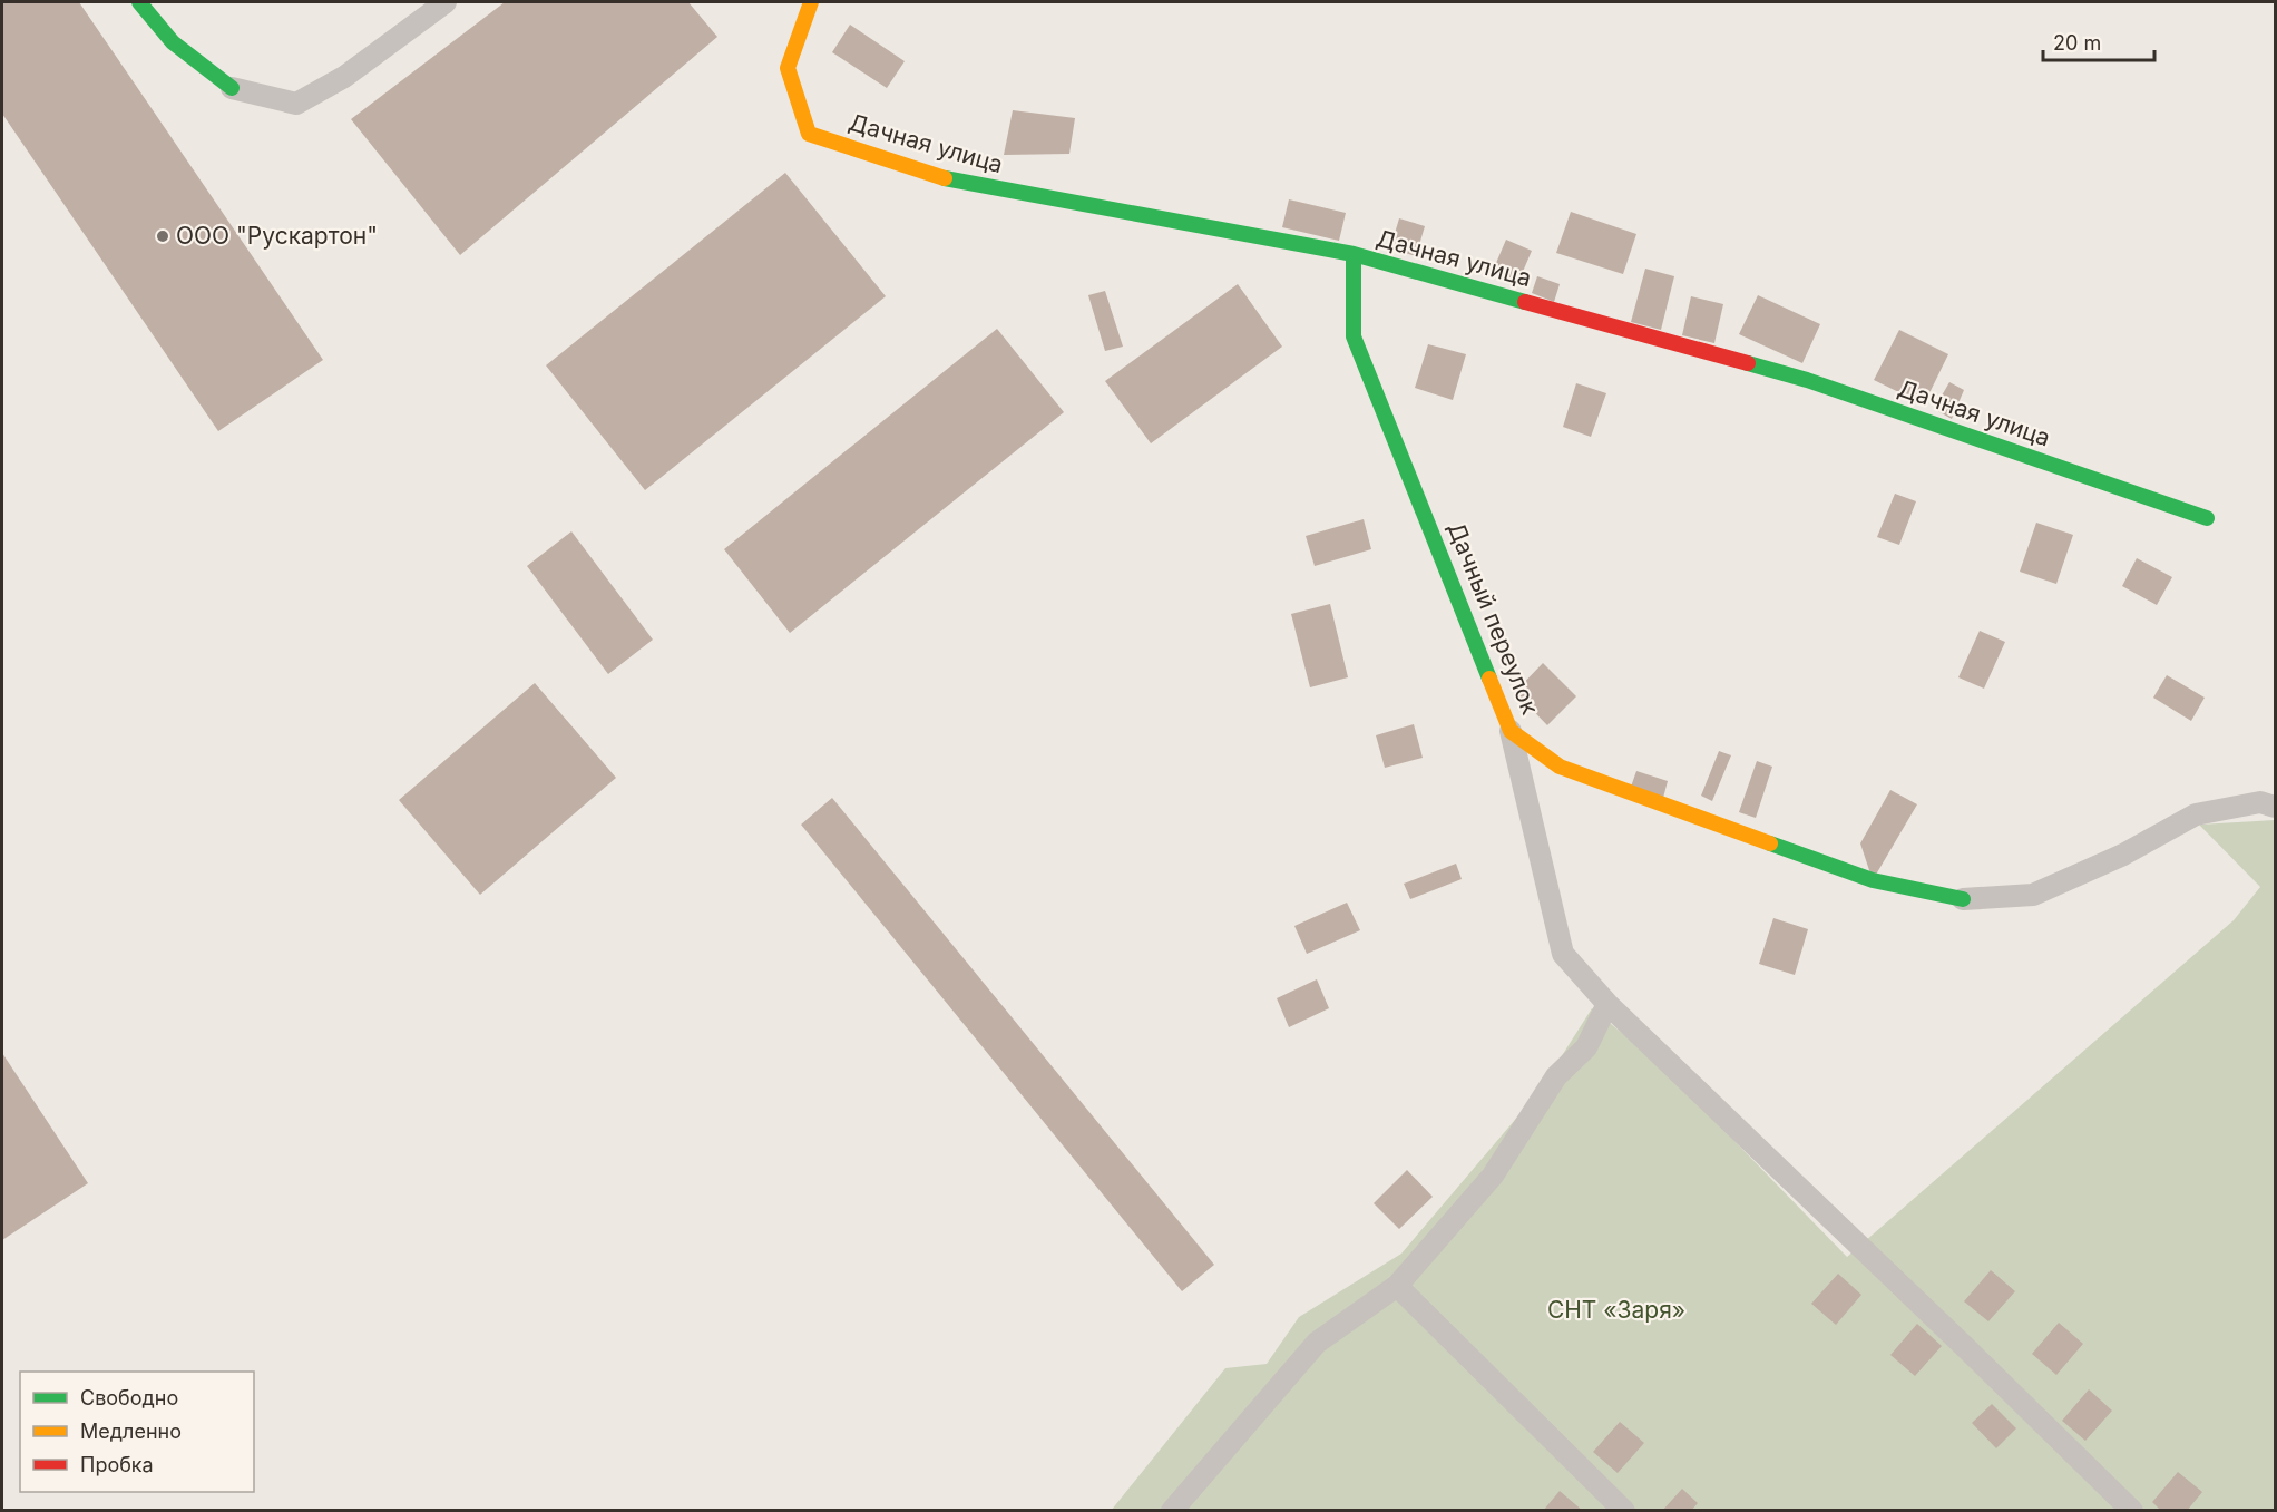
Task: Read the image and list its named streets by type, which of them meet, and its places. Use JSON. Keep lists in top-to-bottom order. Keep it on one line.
{"streets":{"street":["Дачная улица","Дачный переулок"]},"crossings":[["Дачная улица","Дачный переулок"]],"parks":["СНТ «Заря»"],"places":["ООО \"Рускартон\""],"legend":["Свободно","Медленно","Пробка"],"scale_bar":"20 m"}
